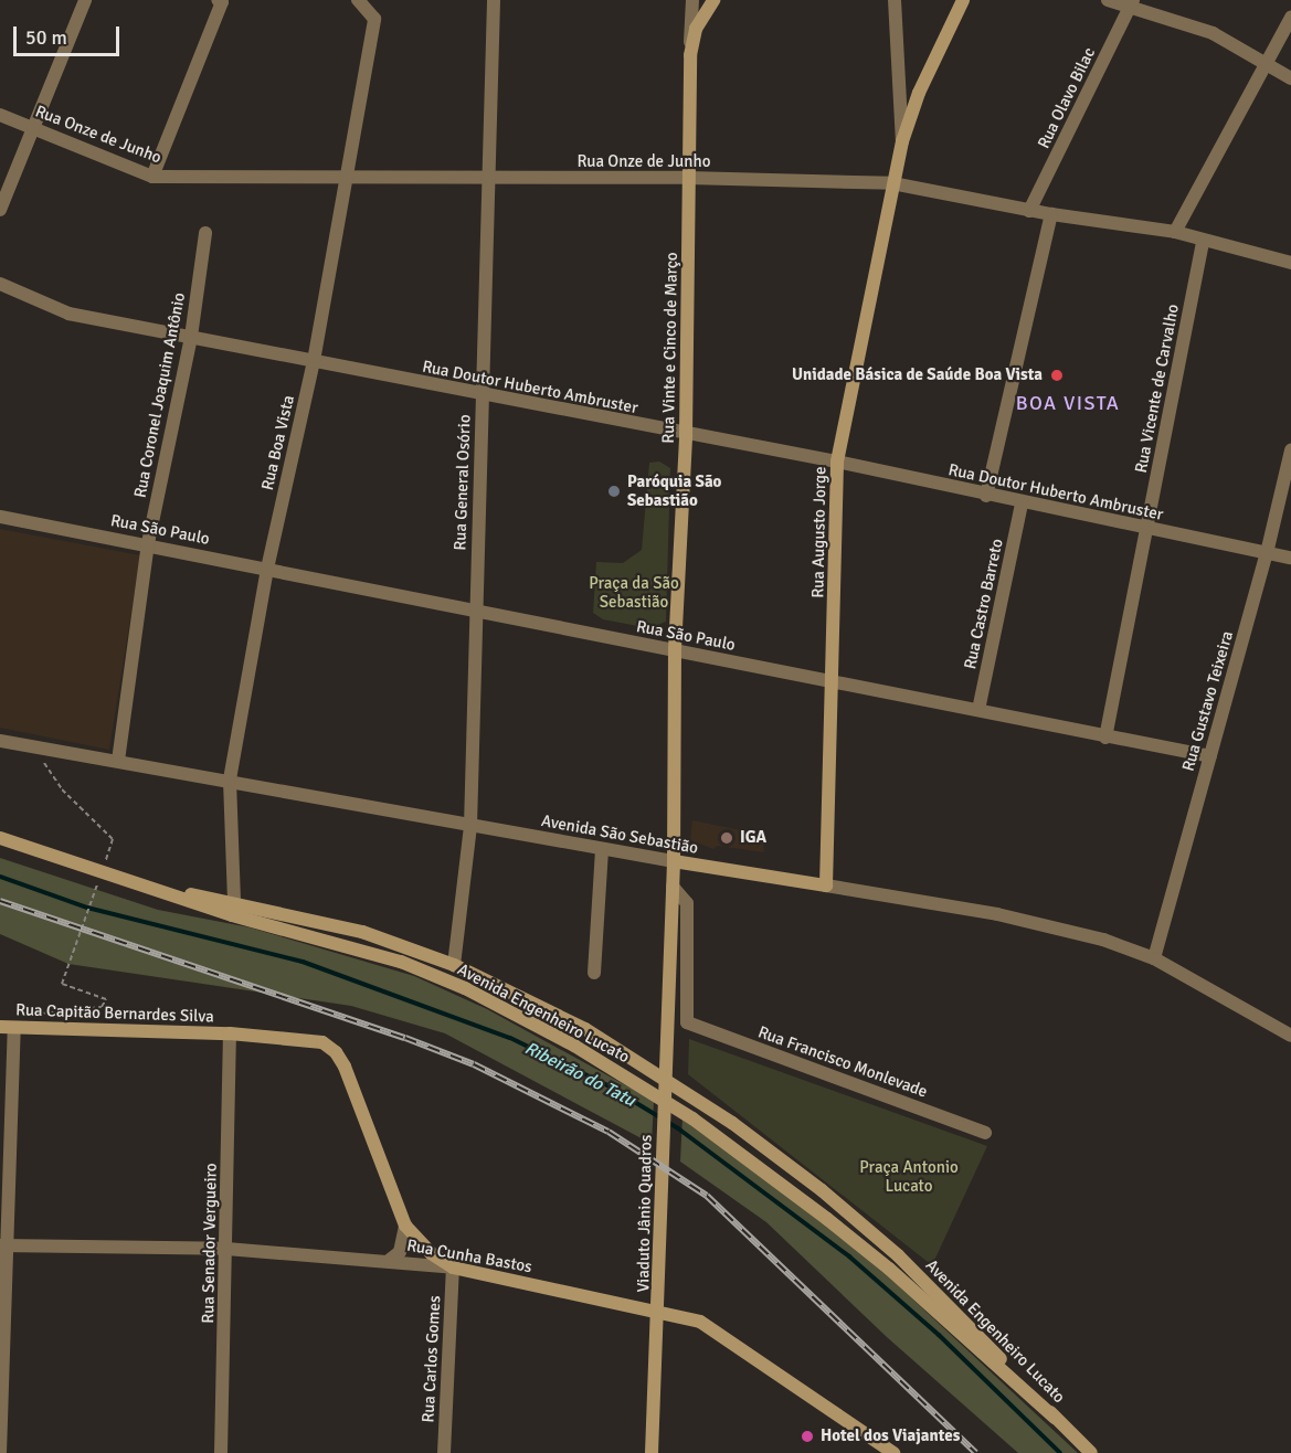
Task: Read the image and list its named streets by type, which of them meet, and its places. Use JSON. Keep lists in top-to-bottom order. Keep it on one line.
{"streets":{"main road":["Rua Vinte e Cinco de Março","Rua Augusto Jorge","Avenida São Sebastião","Rua Capitão Bernardes Silva","Avenida Engenheiro Lucato","Viaduto Jânio Quadros","Rua Cunha Bastos"],"street":["Rua Olavo Bilac","Rua Onze de Junho","Rua Doutor Huberto Ambruster","Rua Vicente de Carvalho","Rua Coronel Joaquim Antônio","Rua Boa Vista","Rua General Osório","Rua São Paulo","Rua Castro Barreto","Rua Gustavo Teixeira","Rua Francisco Monlevade","Rua Senador Vergueiro","Rua Carlos Gomes"]},"crossings":[["Rua Olavo Bilac","Rua Onze de Junho"],["Rua Onze de Junho","Rua Vinte e Cinco de Março"],["Rua Onze de Junho","Rua Vicente de Carvalho"],["Rua Onze de Junho","Rua Boa Vista"],["Rua Onze de Junho","Rua General Osório"],["Rua Onze de Junho","Rua Augusto Jorge"],["Rua Vinte e Cinco de Março","Rua Doutor Huberto Ambruster"],["Rua Vinte e Cinco de Março","Rua São Paulo"],["Rua Vinte e Cinco de Março","Avenida São Sebastião"],["Rua Vinte e Cinco de Março","Rua Francisco Monlevade"],["Rua Vinte e Cinco de Março","Viaduto Jânio Quadros"],["Rua Doutor Huberto Ambruster","Rua Vicente de Carvalho"],["Rua Doutor Huberto Ambruster","Rua Coronel Joaquim Antônio"],["Rua Doutor Huberto Ambruster","Rua Boa Vista"],["Rua Doutor Huberto Ambruster","Rua General Osório"],["Rua Doutor Huberto Ambruster","Rua Augusto Jorge"],["Rua Doutor Huberto Ambruster","Rua Castro Barreto"],["Rua Doutor Huberto Ambruster","Rua Gustavo Teixeira"],["Rua Vicente de Carvalho","Rua São Paulo"],["Rua Coronel Joaquim Antônio","Rua São Paulo"],["Rua Coronel Joaquim Antônio","Avenida São Sebastião"],["Rua Boa Vista","Rua São Paulo"],["Rua Boa Vista","Avenida São Sebastião"],["Rua Boa Vista","Avenida Engenheiro Lucato"],["Rua General Osório","Rua São Paulo"],["Rua General Osório","Avenida São Sebastião"],["Rua General Osório","Avenida Engenheiro Lucato"],["Rua São Paulo","Rua Augusto Jorge"],["Rua São Paulo","Rua Castro Barreto"],["Rua São Paulo","Rua Gustavo Teixeira"],["Rua Augusto Jorge","Avenida São Sebastião"],["Rua Gustavo Teixeira","Avenida São Sebastião"],["Rua Capitão Bernardes Silva","Rua Senador Vergueiro"],["Rua Senador Vergueiro","Rua Cunha Bastos"],["Rua Cunha Bastos","Rua Carlos Gomes"]],"districts":["BOA VISTA"],"water":["Ribeirão do Tatu"],"parks":["Praça da São Sebastião","Praça Antonio Lucato"],"places":["Unidade Básica de Saúde Boa Vista","Paróquia São Sebastião","IGA","Hotel dos Viajantes"],"scale_bar":"50 m"}
